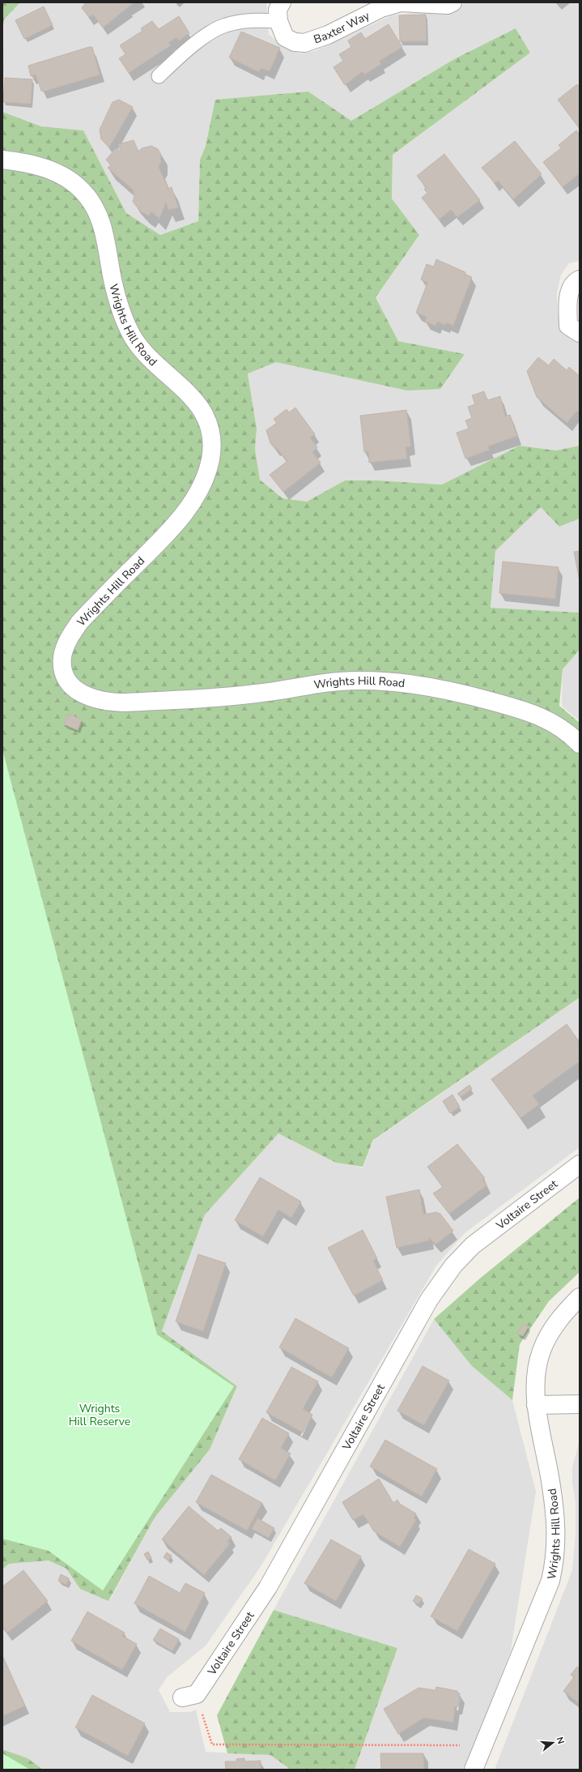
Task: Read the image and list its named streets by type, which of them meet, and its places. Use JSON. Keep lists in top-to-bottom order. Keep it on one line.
{"streets":{"street":["Baxter Way","Wrights Hill Road","Voltaire Street"]},"parks":["Wrights Hill Reserve"],"north":"right"}
